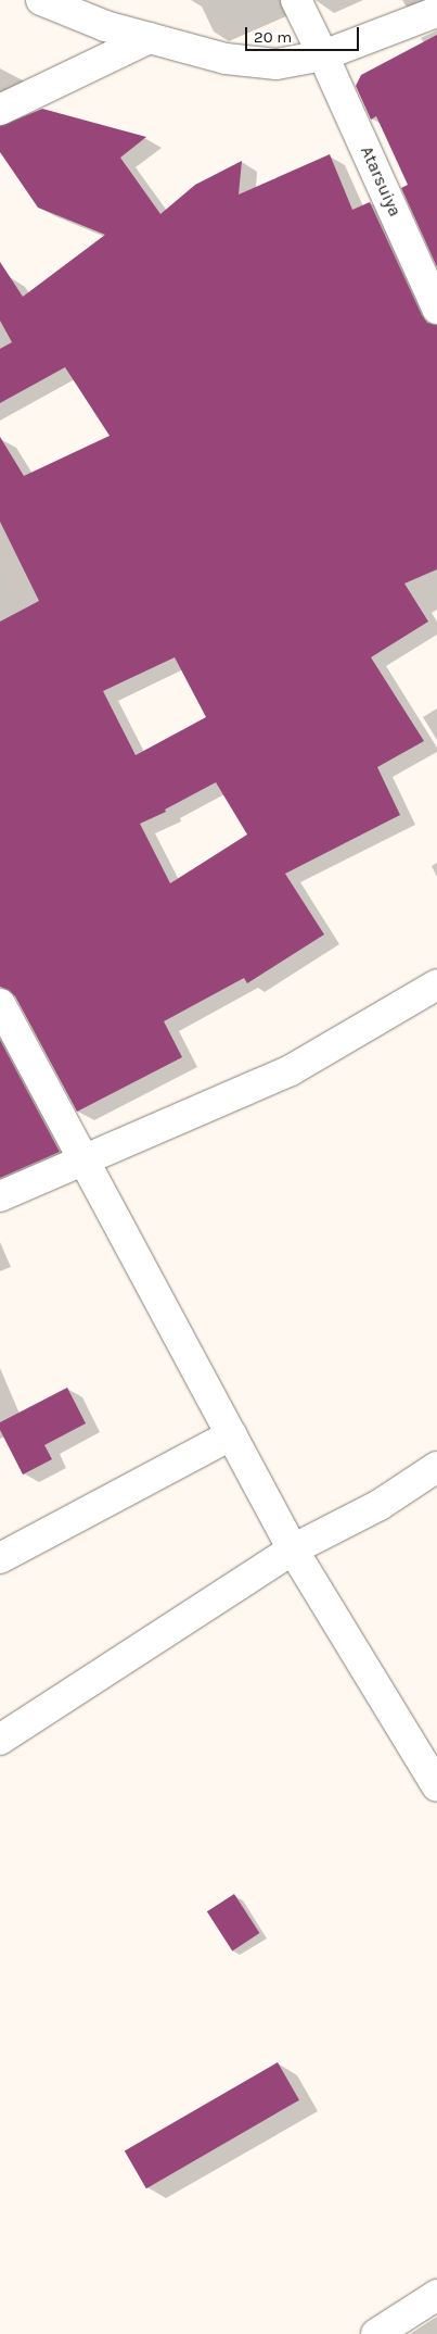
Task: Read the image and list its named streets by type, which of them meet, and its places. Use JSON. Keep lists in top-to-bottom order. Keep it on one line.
{"streets":{"street":["Atarsuiya"]},"scale_bar":"20 m"}
